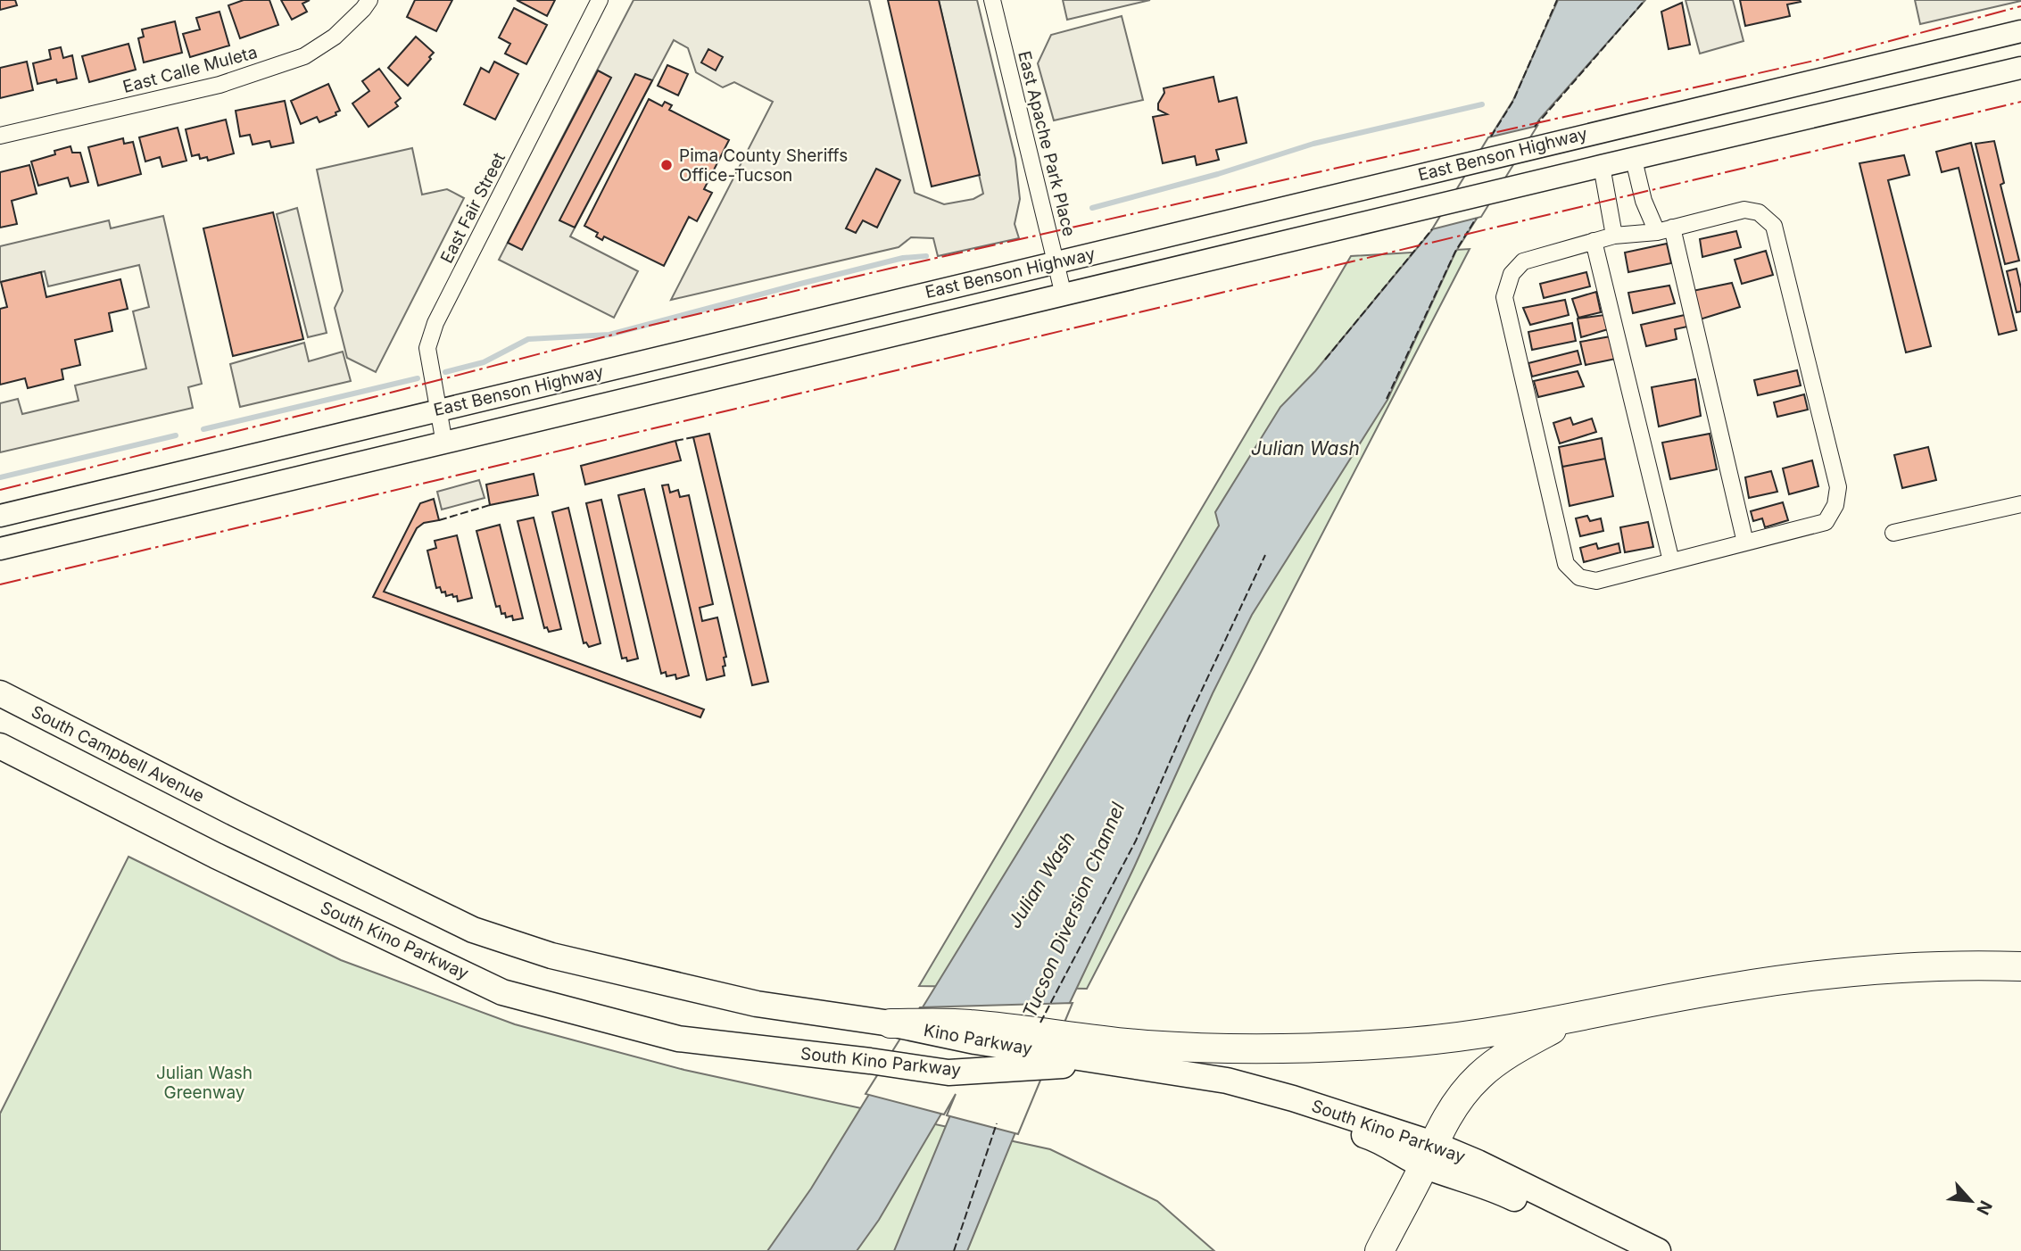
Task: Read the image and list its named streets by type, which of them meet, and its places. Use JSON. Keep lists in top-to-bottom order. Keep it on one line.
{"streets":{"main road":["East Benson Highway","South Campbell Avenue","South Kino Parkway"],"street":["East Calle Muleta","East Apache Park Place","East Fair Street"]},"crossings":[["East Apache Park Place","East Benson Highway"],["East Benson Highway","East Fair Street"]],"water":["Julian Wash","Tucson Diversion Channel"],"parks":["Julian Wash Greenway"],"places":["Pima County Sheriffs Office-Tucson"],"north":"bottom right"}
